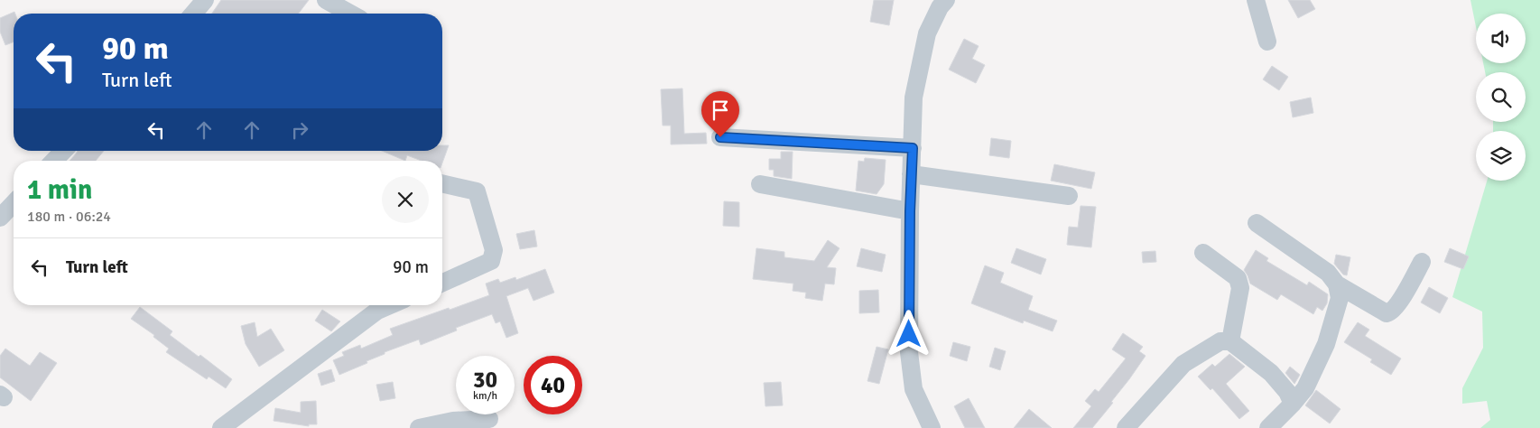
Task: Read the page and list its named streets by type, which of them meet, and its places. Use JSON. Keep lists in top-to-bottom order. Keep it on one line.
{"page":{"turn":["90 m","Turn left"],"heading":["1 min","180 m · 06:24"],"list":[{"name":"Turn left","value":"90 m"}],"speed":"30 km/h","limit":"40"}}
